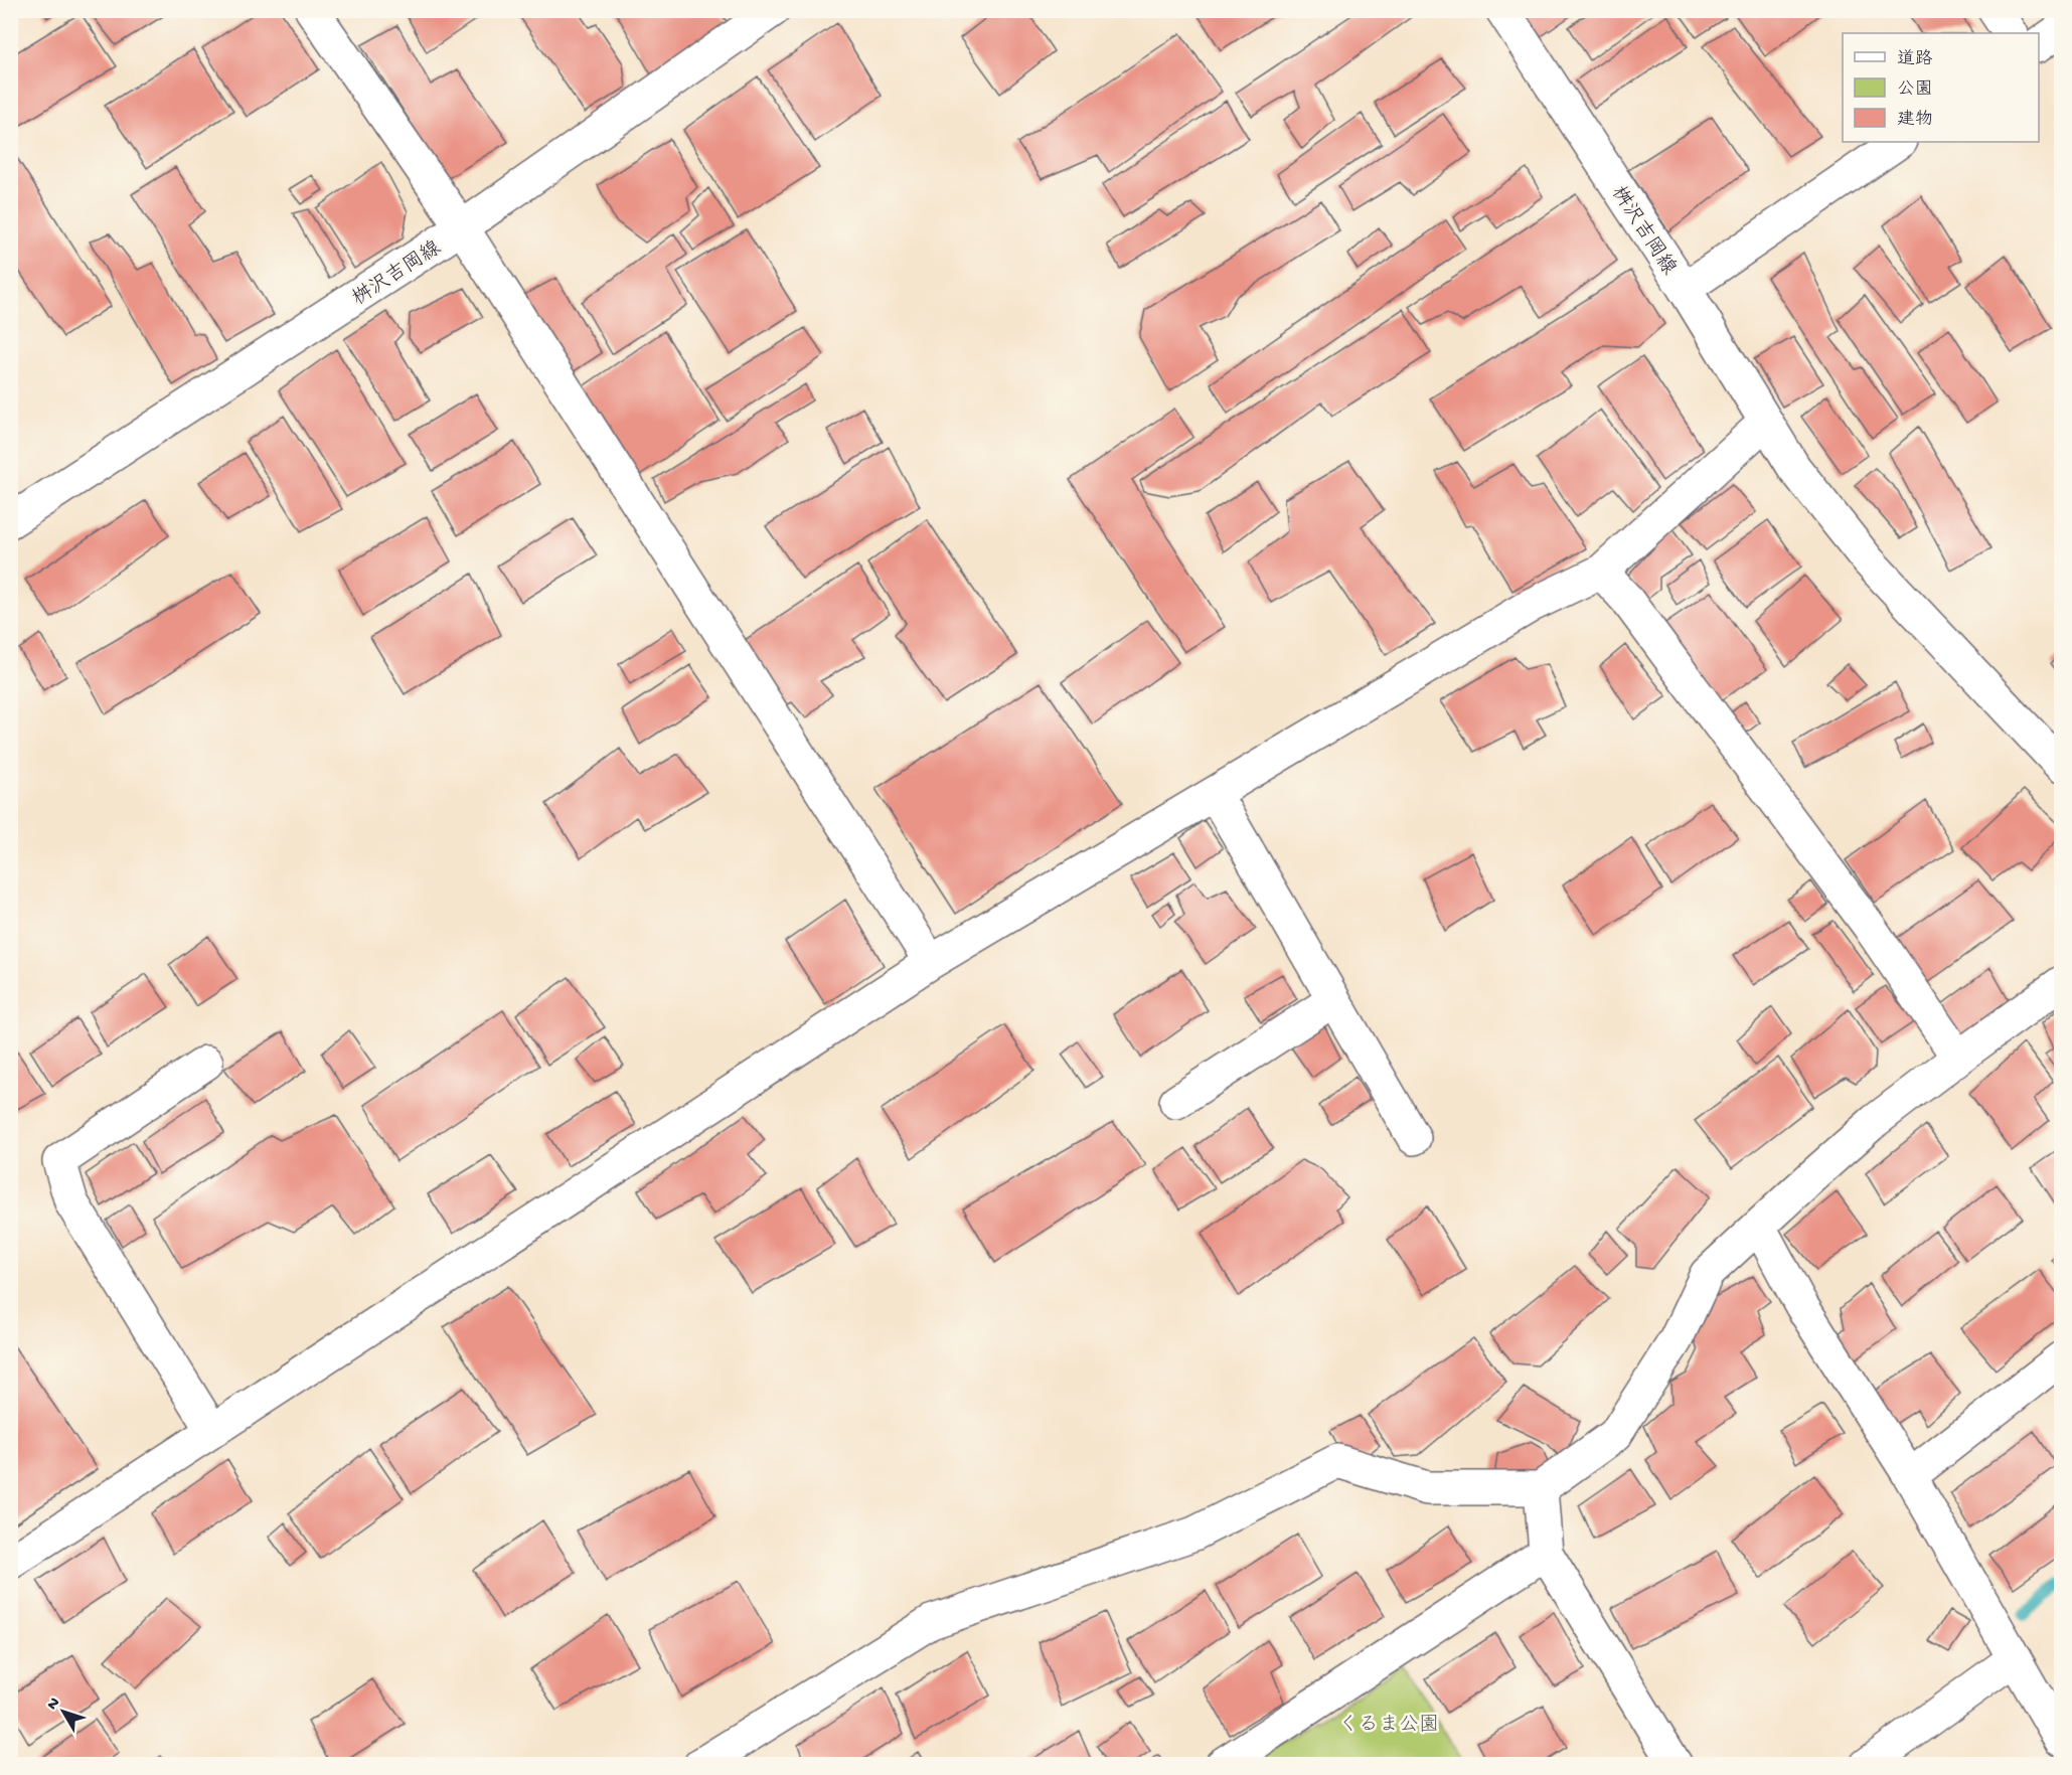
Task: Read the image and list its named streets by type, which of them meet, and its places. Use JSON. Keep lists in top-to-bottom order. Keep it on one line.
{"streets":{"street":["桝沢吉岡線"]},"parks":["くるま公園"],"legend":["道路","公園","建物"],"north":"top left"}
